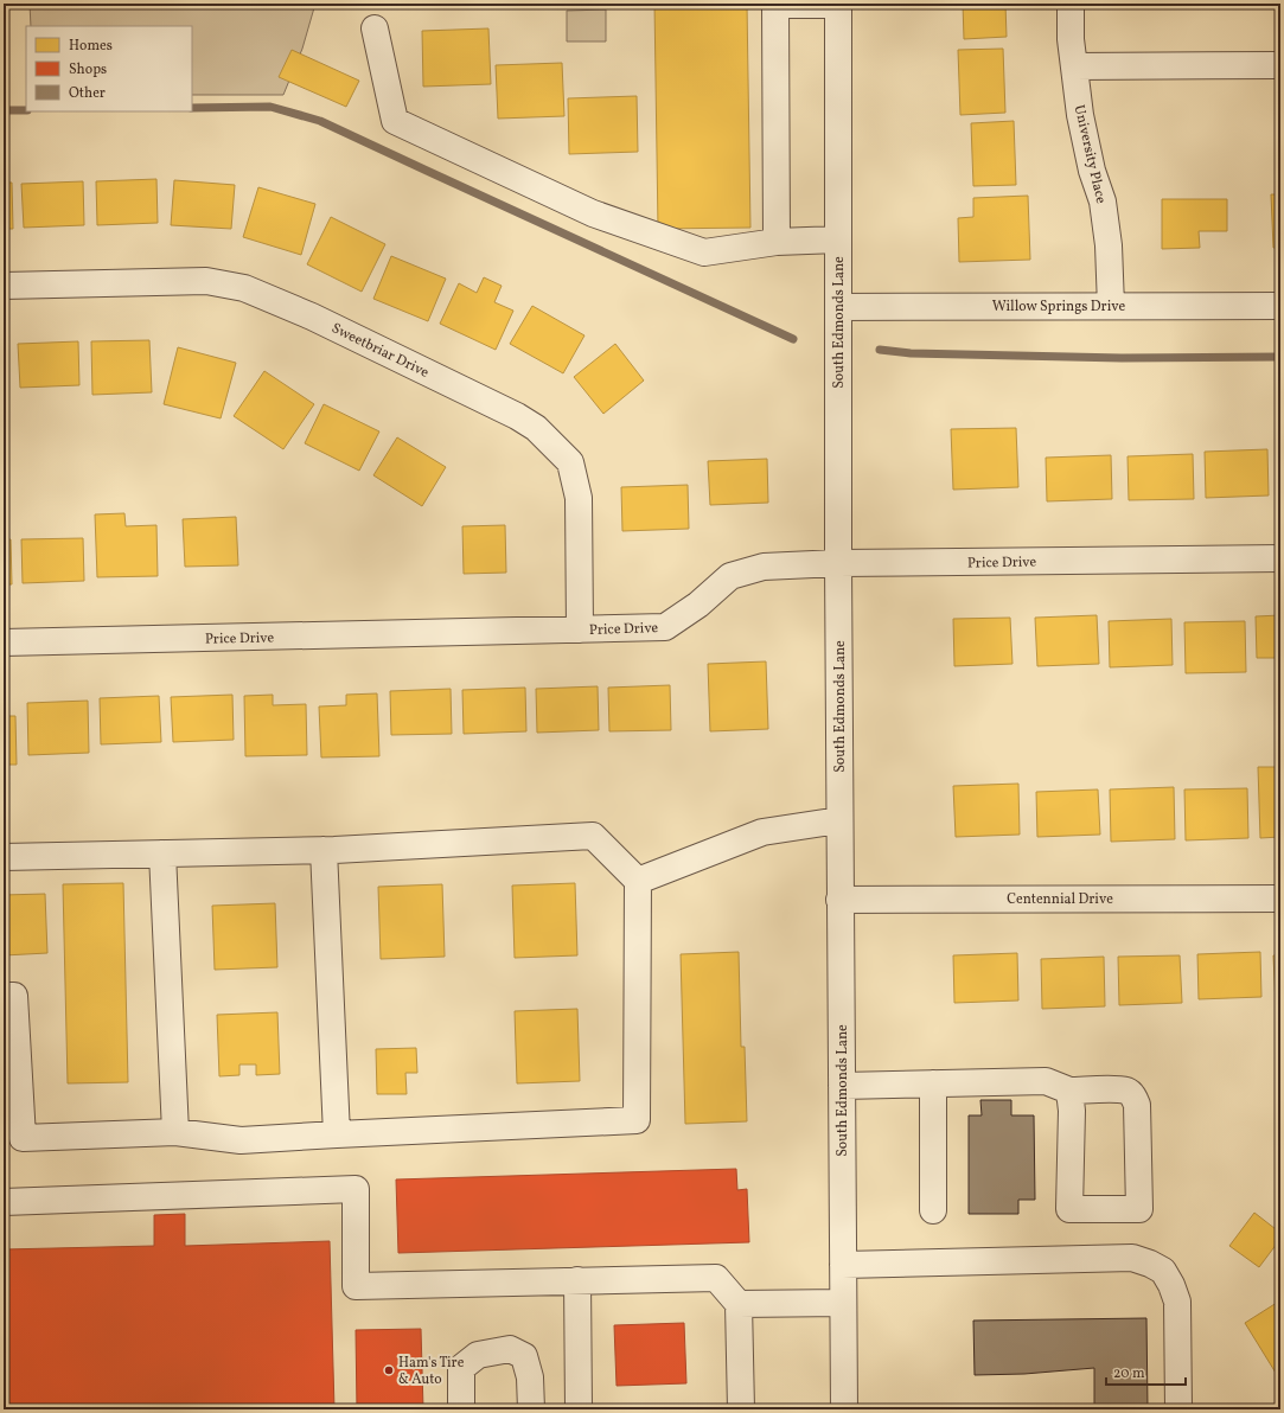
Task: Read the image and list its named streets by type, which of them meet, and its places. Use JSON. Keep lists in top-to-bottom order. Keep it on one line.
{"streets":{"street":["University Place","Willow Springs Drive","South Edmonds Lane","Sweetbriar Drive","Price Drive","Centennial Drive"]},"crossings":[["University Place","Willow Springs Drive"],["Willow Springs Drive","South Edmonds Lane"],["South Edmonds Lane","Price Drive"],["South Edmonds Lane","Centennial Drive"],["Sweetbriar Drive","Price Drive"]],"places":["Ham's Tire & Auto"],"legend":["Homes","Shops","Other"],"scale_bar":"20 m"}
